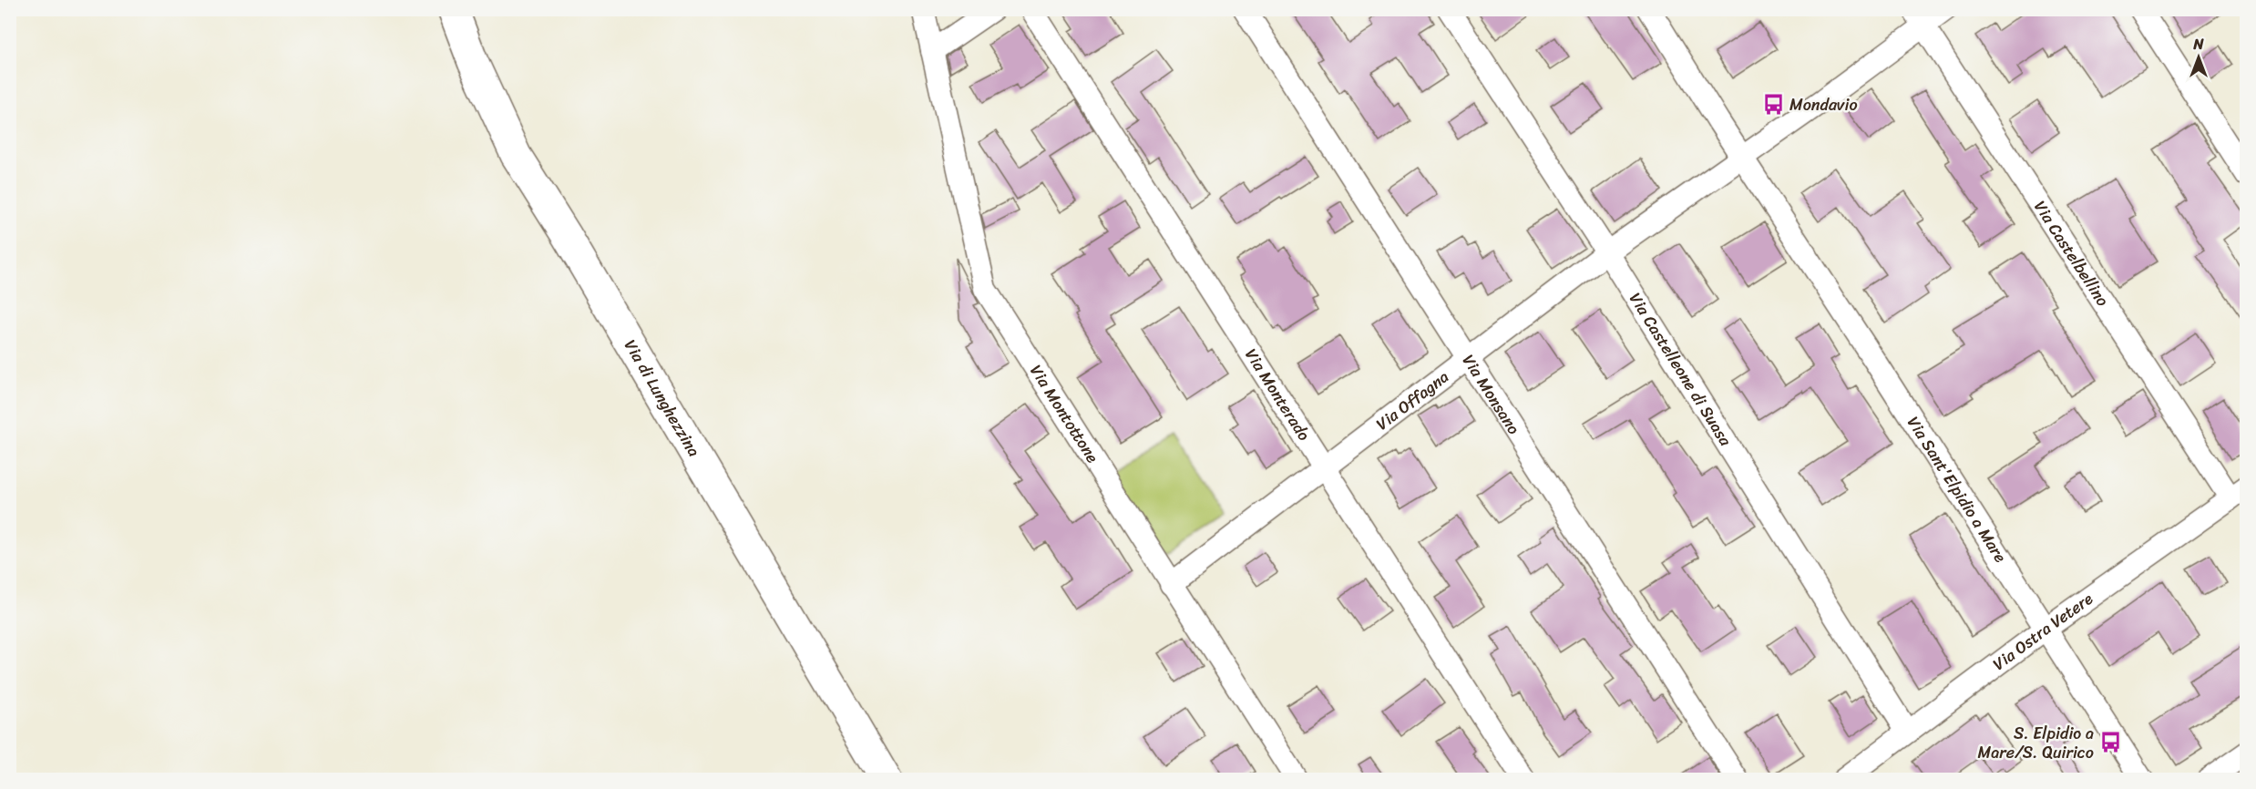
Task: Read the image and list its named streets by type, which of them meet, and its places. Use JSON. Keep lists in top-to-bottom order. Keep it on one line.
{"streets":{"street":["Via Castelbellino","Via Castelleone di Suasa","Via Monterado","Via Monsano","Via di Lunghezzina","Via Offagna","Via Montottone","Via Sant'Elpidio a Mare","Via Ostra Vetere"]},"crossings":[["Via Castelbellino","Via Offagna"],["Via Castelbellino","Via Ostra Vetere"],["Via Castelleone di Suasa","Via Offagna"],["Via Castelleone di Suasa","Via Ostra Vetere"],["Via Monterado","Via Offagna"],["Via Monsano","Via Offagna"],["Via Offagna","Via Montottone"],["Via Offagna","Via Sant'Elpidio a Mare"],["Via Sant'Elpidio a Mare","Via Ostra Vetere"]],"places":{"bus stop":["Mondavio","S. Elpidio a Mare/S. Quirico"]},"north":"top"}
